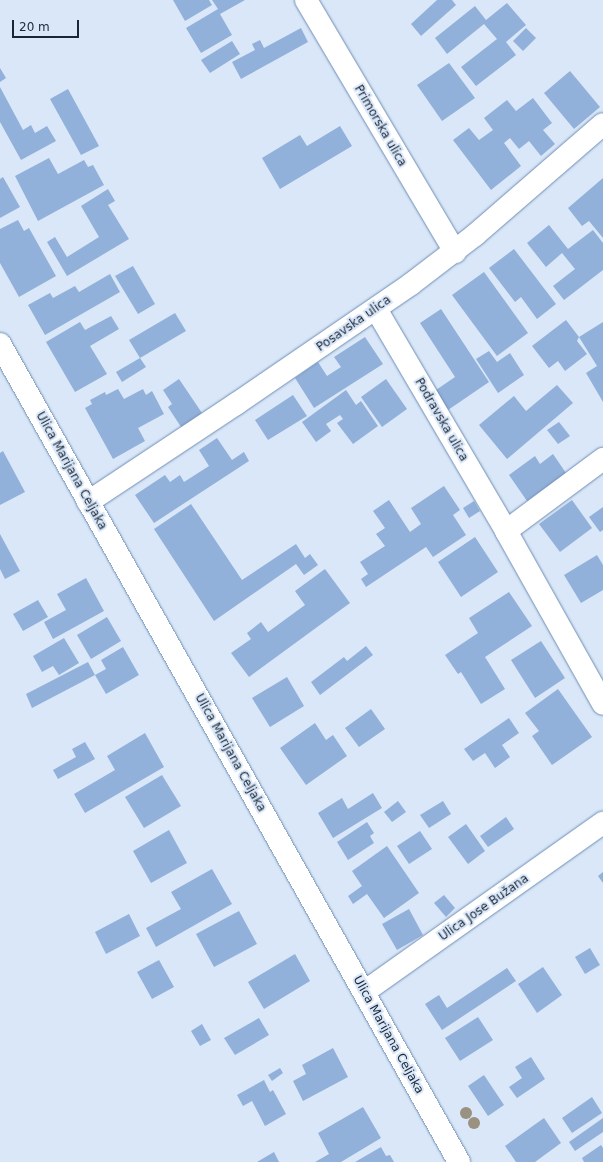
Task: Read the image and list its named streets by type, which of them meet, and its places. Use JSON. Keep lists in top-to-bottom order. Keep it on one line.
{"streets":{"street":["Primorska ulica","Posavska ulica","Podravska ulica","Ulica Marijana Celjaka","Ulica Jose Bužana"]},"crossings":[["Primorska ulica","Posavska ulica"],["Posavska ulica","Podravska ulica"],["Posavska ulica","Ulica Marijana Celjaka"],["Ulica Marijana Celjaka","Ulica Jose Bužana"]],"scale_bar":"20 m"}
